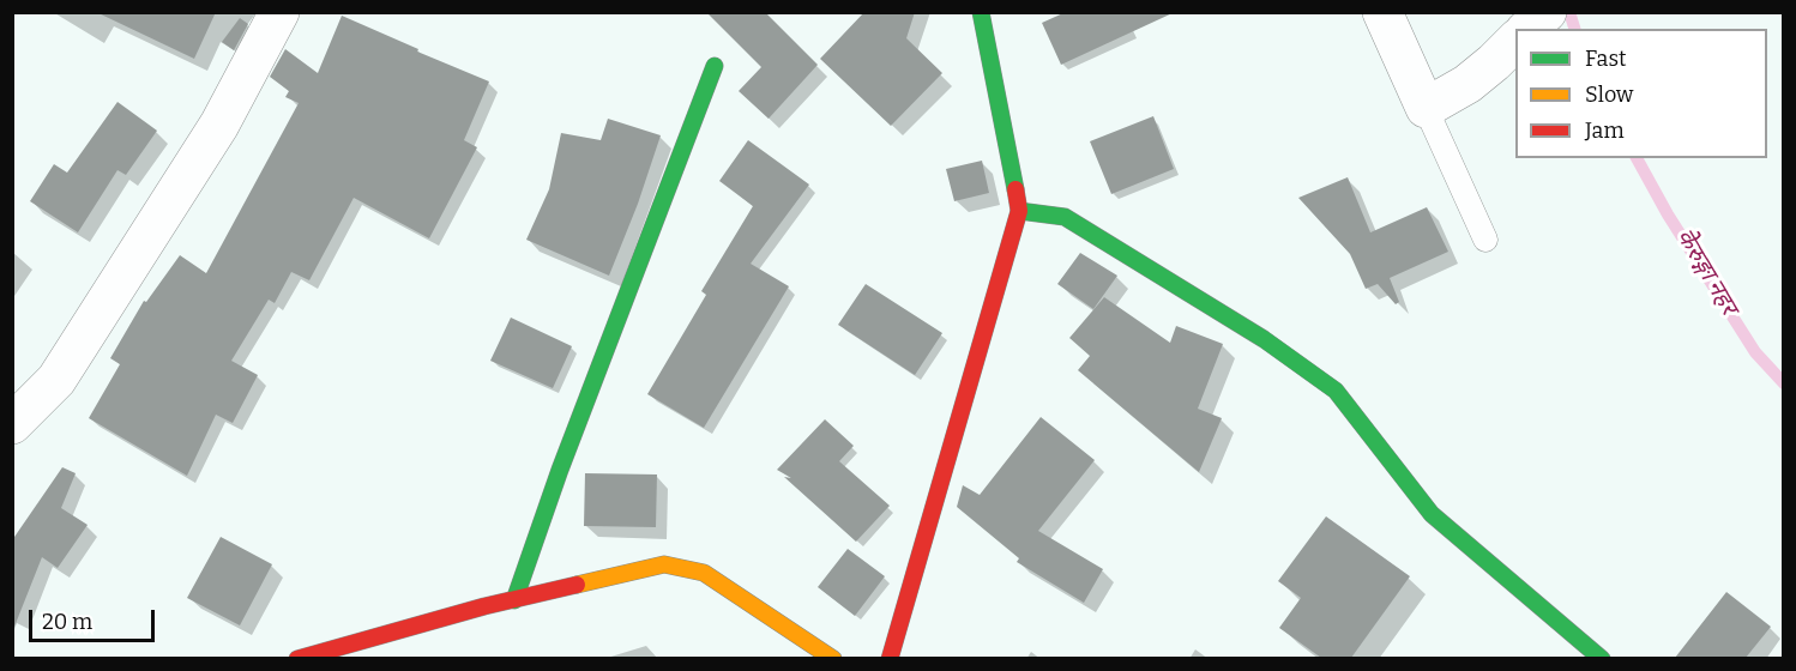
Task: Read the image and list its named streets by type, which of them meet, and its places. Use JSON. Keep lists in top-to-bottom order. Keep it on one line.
{"water":["केेरुङ्गा नहर"],"legend":["Fast","Slow","Jam"],"scale_bar":"20 m"}
